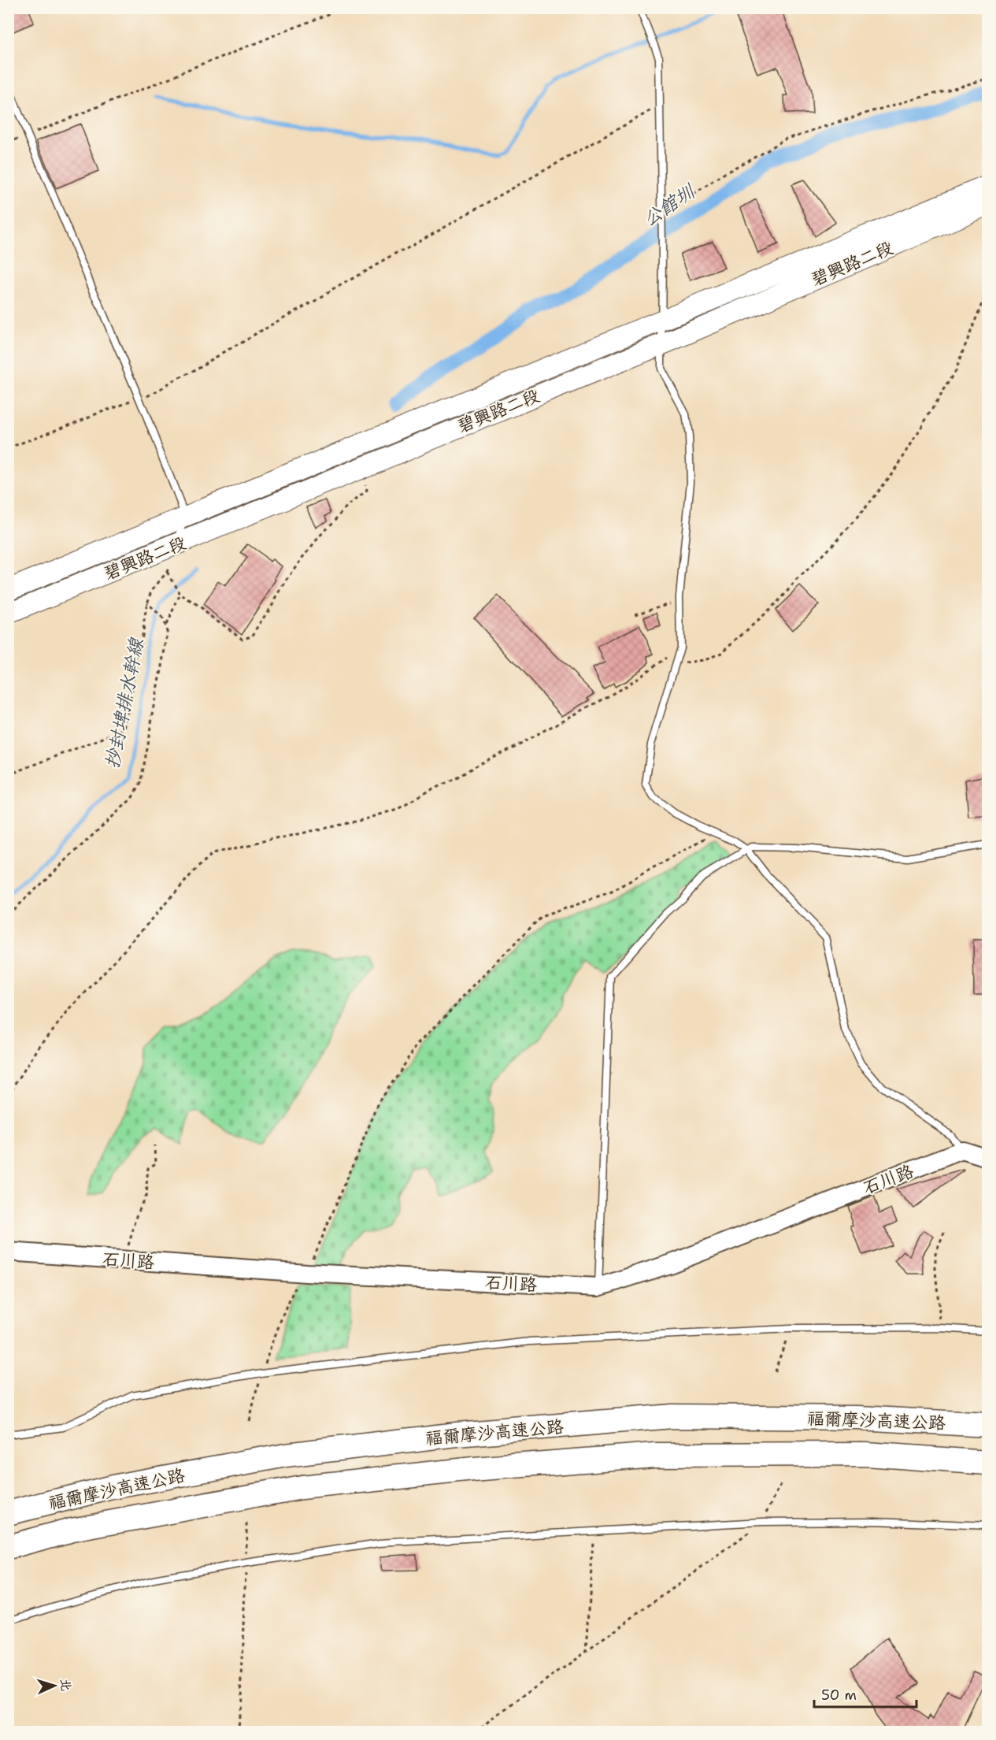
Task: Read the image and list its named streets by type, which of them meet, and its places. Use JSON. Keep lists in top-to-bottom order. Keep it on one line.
{"streets":{"highway":["福爾摩沙高速公路"],"main road":["碧興路二段"],"street":["石川路"]},"water":["公館圳","抄封埤排水幹線"],"scale_bar":"50 m","north":"right"}
